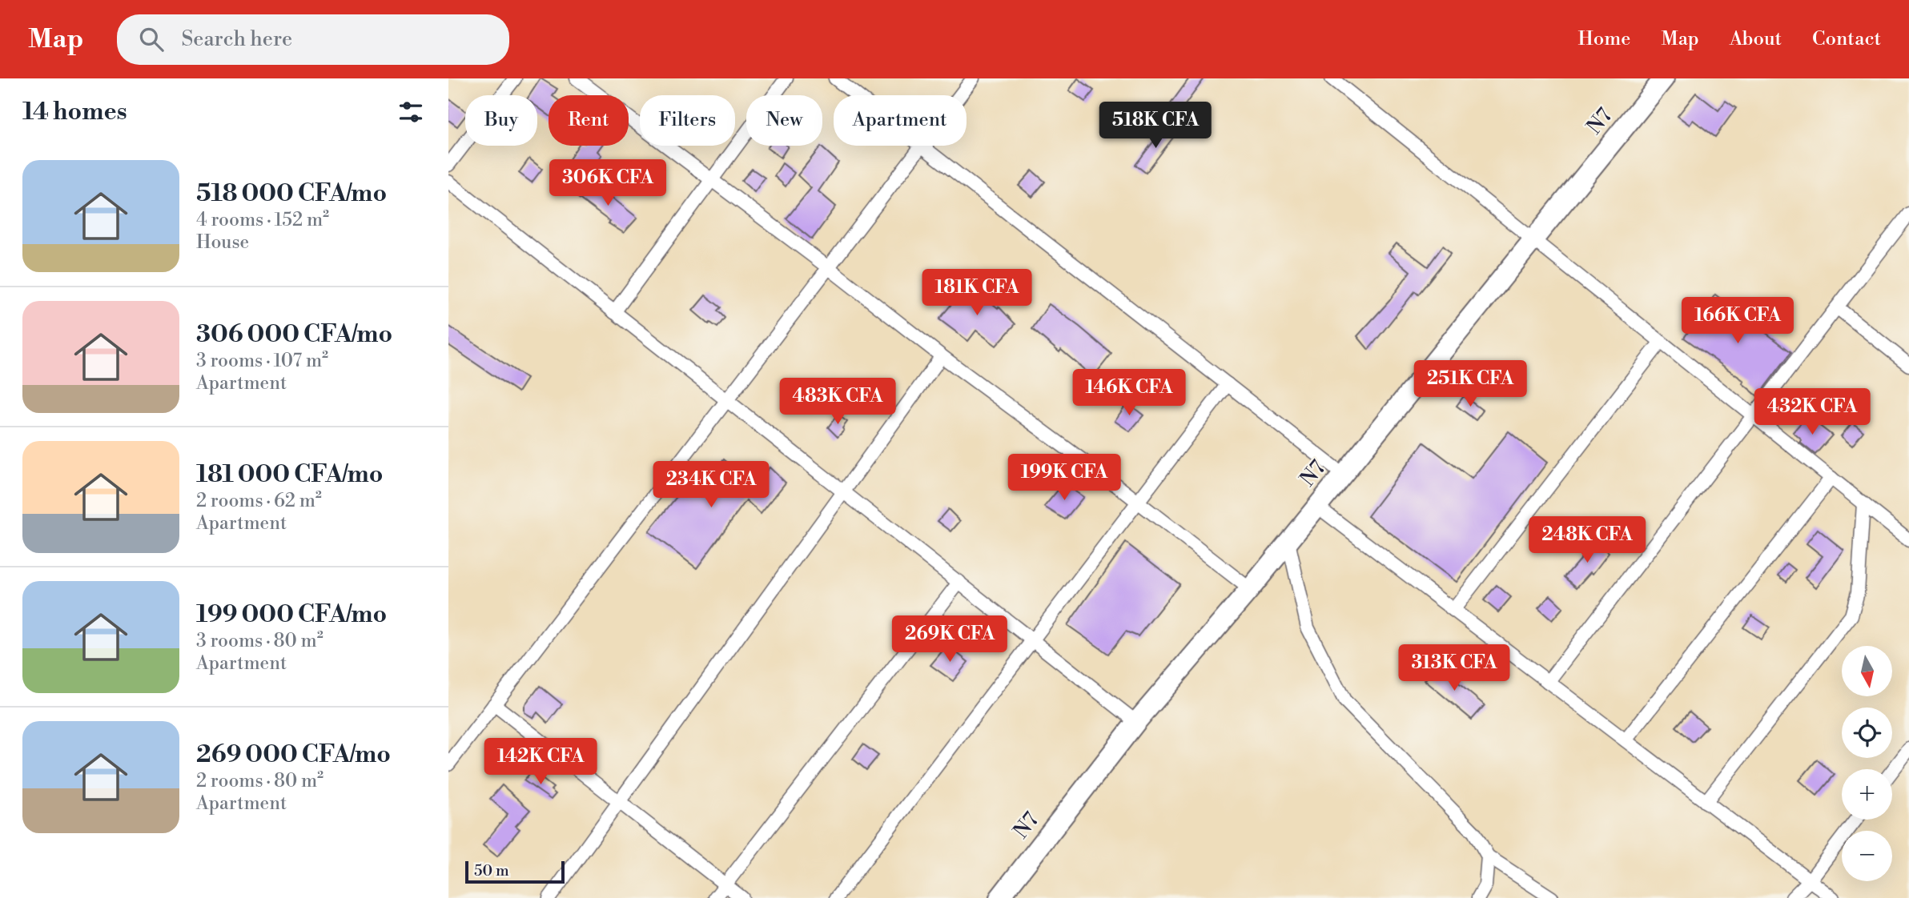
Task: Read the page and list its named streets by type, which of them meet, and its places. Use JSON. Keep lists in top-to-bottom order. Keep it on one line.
{"streets":{"main road":["N7"]},"scale_bar":"50 m","north":"bottom","page":{"header":"Map","search":"Search here","nav":["Home","Map","About","Contact"],"heading":"14 homes","chip":["Buy","Rent","Filters","New","Apartment"],"price":["518K CFA","306K CFA","181K CFA","166K CFA","251K CFA","146K CFA","483K CFA","432K CFA","199K CFA","234K CFA","248K CFA","269K CFA","313K CFA","142K CFA"],"list":[{"name":"518 000 CFA/mo","note":"4 rooms · 152 m² · House"},{"name":"306 000 CFA/mo","note":"3 rooms · 107 m² · Apartment"},{"name":"181 000 CFA/mo","note":"2 rooms · 62 m² · Apartment"},{"name":"199 000 CFA/mo","note":"3 rooms · 80 m² · Apartment"},{"name":"269 000 CFA/mo","note":"2 rooms · 80 m² · Apartment"}],"map_buttons":["+","−"],"scale":"50 m"}}
